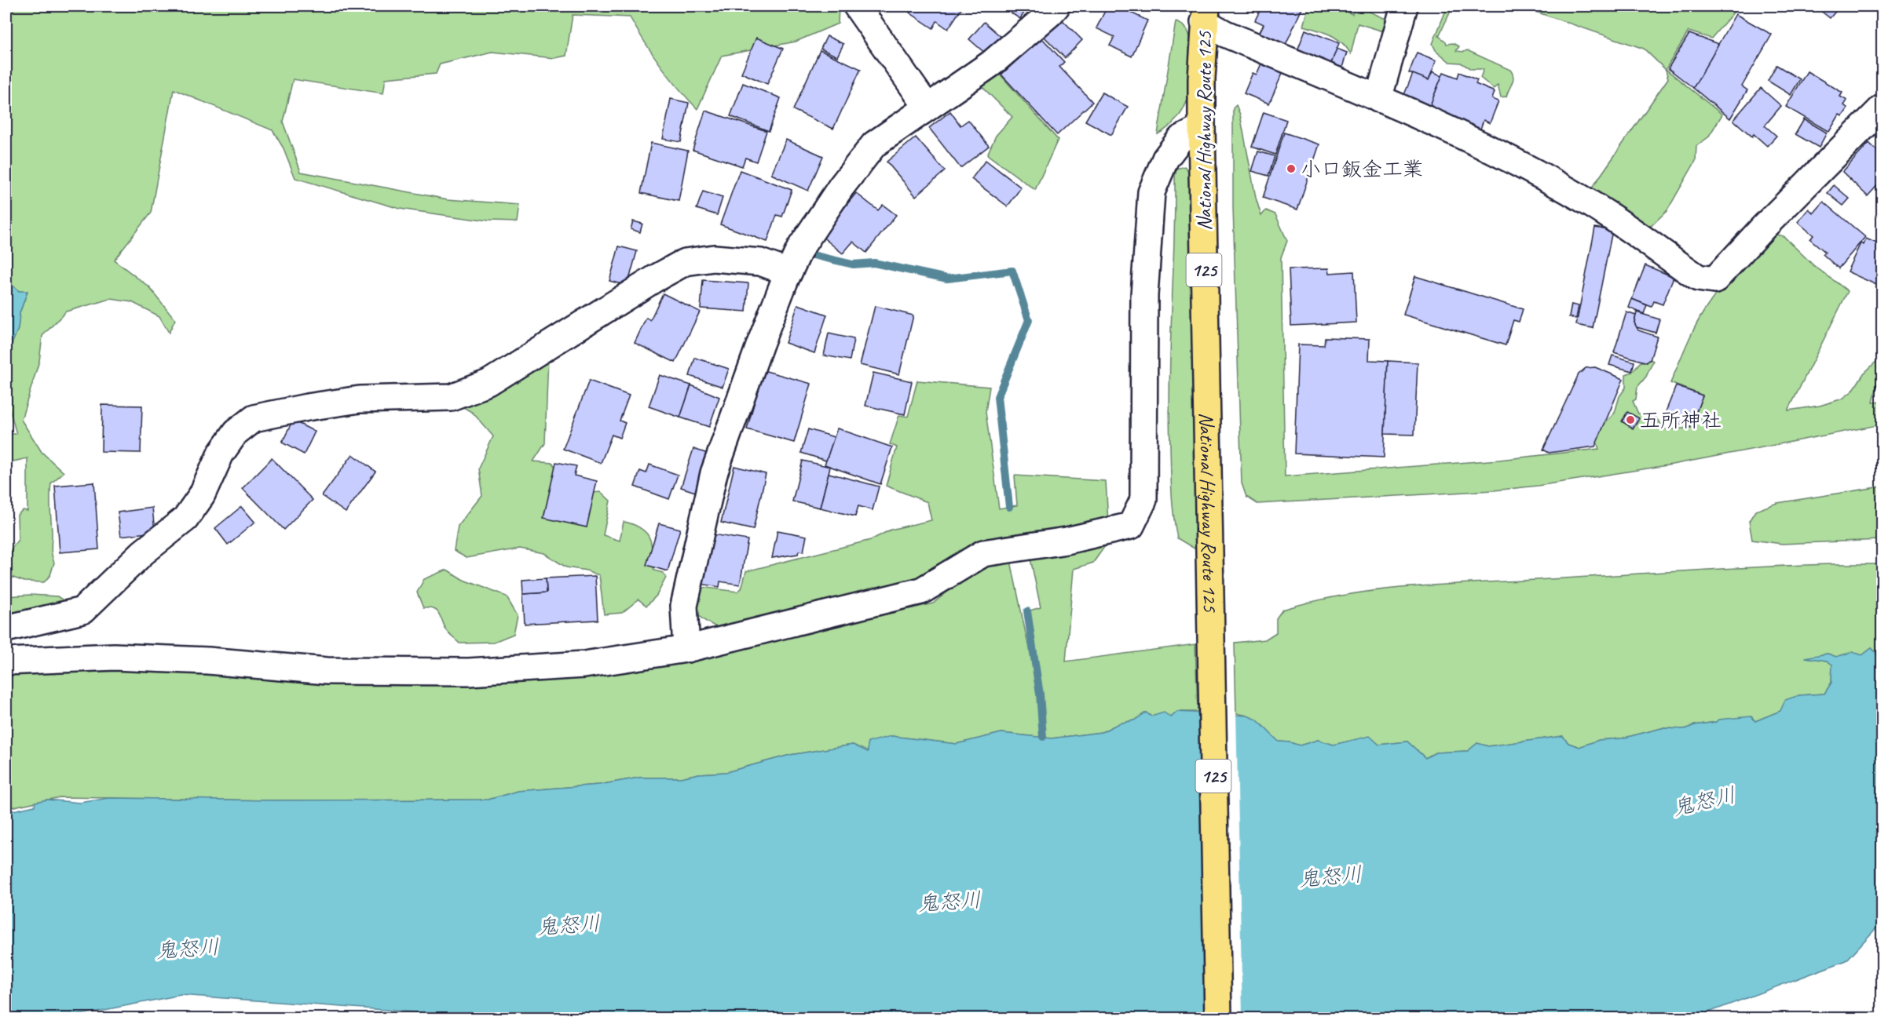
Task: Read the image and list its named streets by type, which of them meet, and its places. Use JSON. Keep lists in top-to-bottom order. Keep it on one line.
{"streets":{"highway":["National Highway Route 125","125"]},"water":["鬼怒川"],"places":["小口鈑金工業","五所神社"]}
